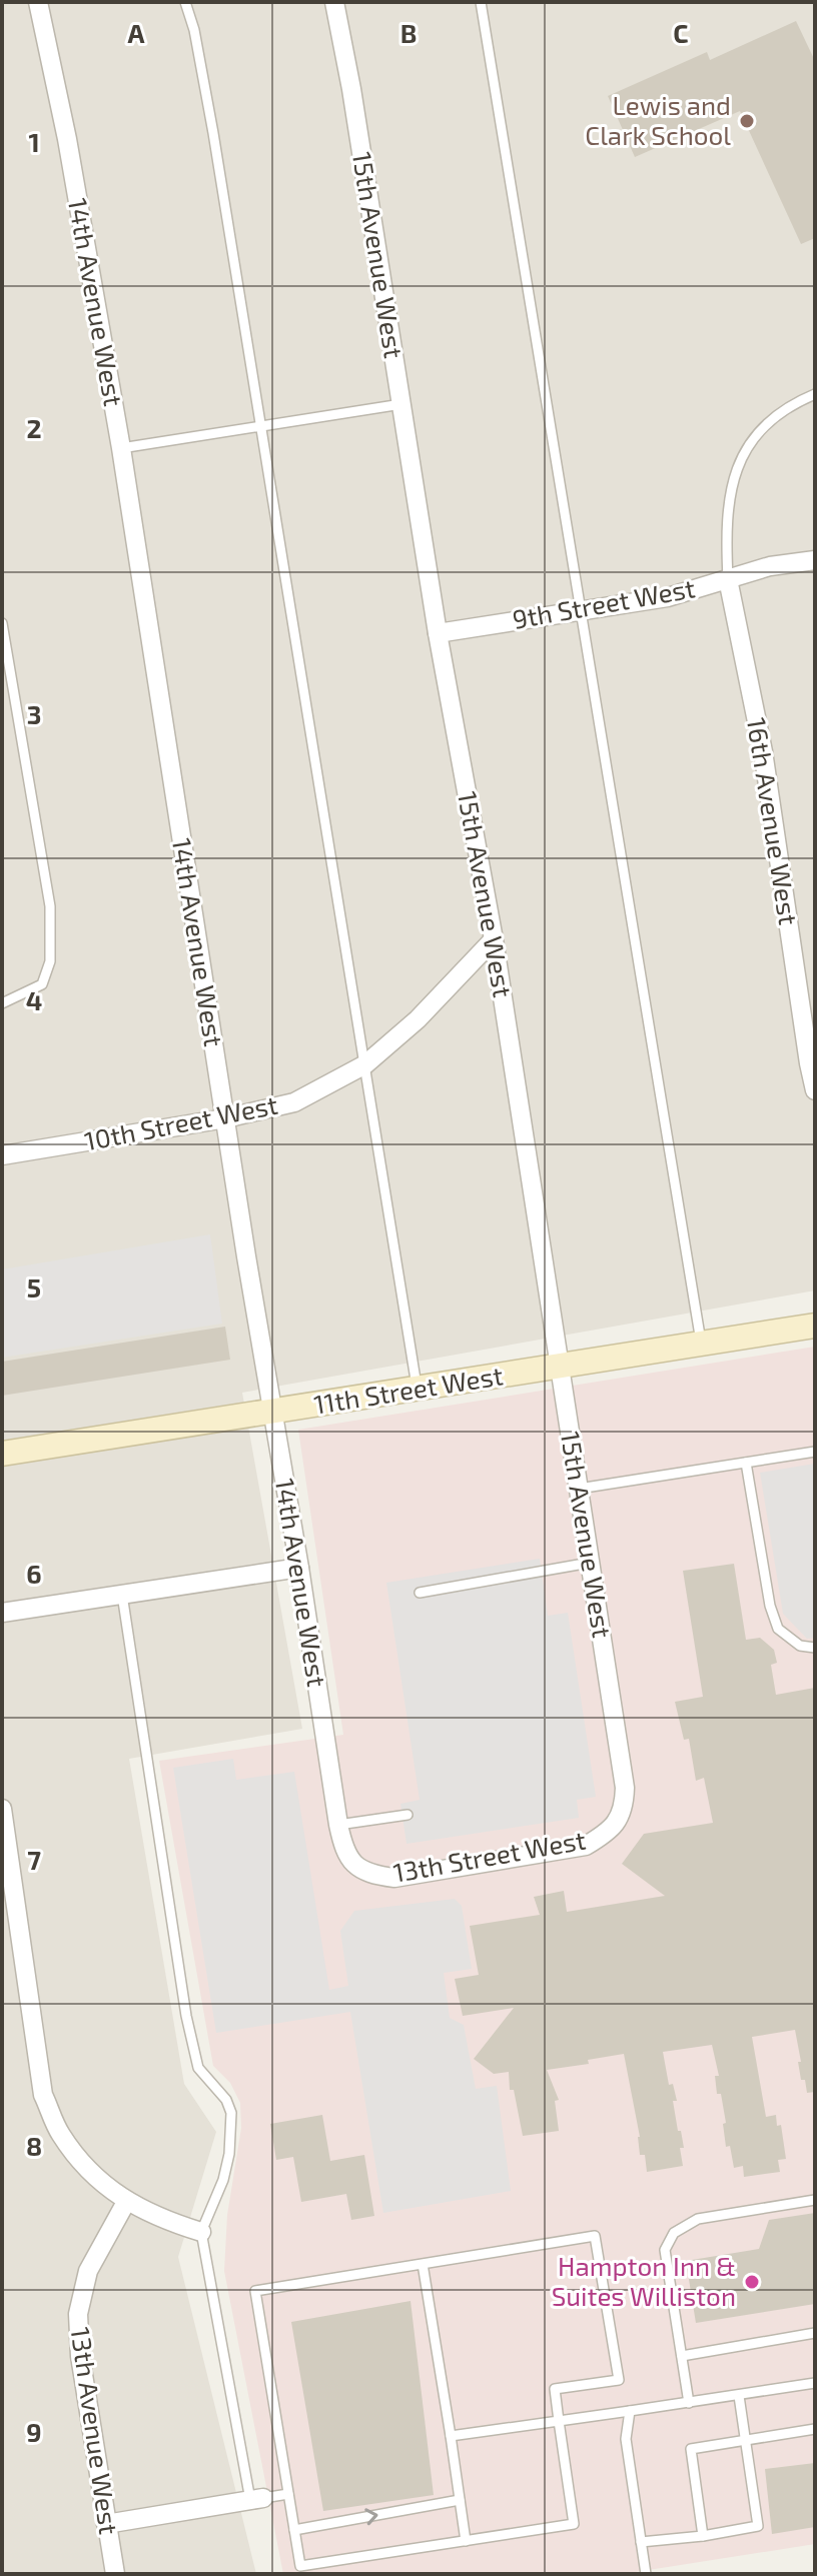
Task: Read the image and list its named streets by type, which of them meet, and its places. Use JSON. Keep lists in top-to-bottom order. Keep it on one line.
{"streets":{"main road":["11th Street West"],"street":["15th Avenue West","14th Avenue West","9th Street West","16th Avenue West","10th Street West","13th Street West","13th Avenue West"]},"crossings":[["15th Avenue West","9th Street West"],["15th Avenue West","10th Street West"],["15th Avenue West","11th Street West"],["15th Avenue West","13th Street West"],["14th Avenue West","10th Street West"],["14th Avenue West","11th Street West"],["14th Avenue West","13th Street West"],["9th Street West","16th Avenue West"]],"places":["Lewis and Clark School","Hampton Inn & Suites Williston"],"grid":{"columns":["A","B","C"],"rows":["1","2","3","4","5","6","7","8","9"]}}
